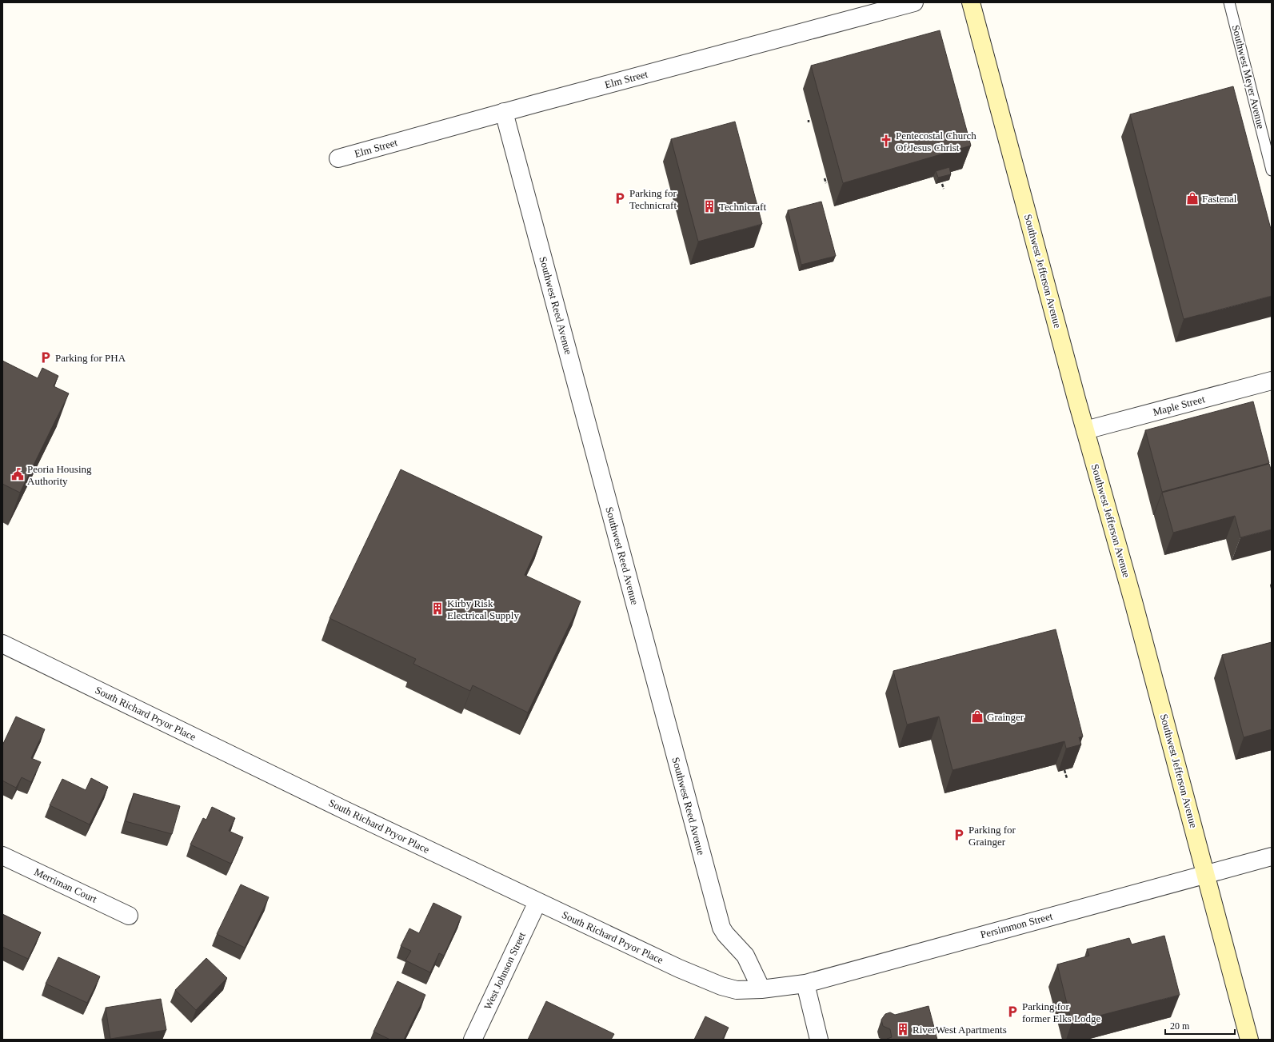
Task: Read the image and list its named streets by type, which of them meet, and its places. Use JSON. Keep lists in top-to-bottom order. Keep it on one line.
{"streets":{"main road":["Southwest Jefferson Avenue"],"street":["Elm Street","Southwest Reed Avenue","Maple Street","South Richard Pryor Place","Merriman Court","Persimmon Street","West Johnson Street"],"lane":["Southwest Meyer Avenue"]},"crossings":[["Elm Street","Southwest Reed Avenue"],["Southwest Jefferson Avenue","Maple Street"],["Southwest Jefferson Avenue","Persimmon Street"],["Southwest Reed Avenue","South Richard Pryor Place"],["Southwest Reed Avenue","Persimmon Street"],["South Richard Pryor Place","Persimmon Street"],["South Richard Pryor Place","West Johnson Street"]],"places":{"church":["Pentecostal Church Of Jesus Christ"],"parking":["Parking for Technicraft","Parking for PHA","Parking for Grainger","Parking for former Elks Lodge"],"shop":["Fastenal","Grainger"],"building":["Technicraft","Kirby Risk Electrical Supply","RiverWest Apartments"],"public building":["Peoria Housing Authority"]},"scale_bar":"20 m"}
